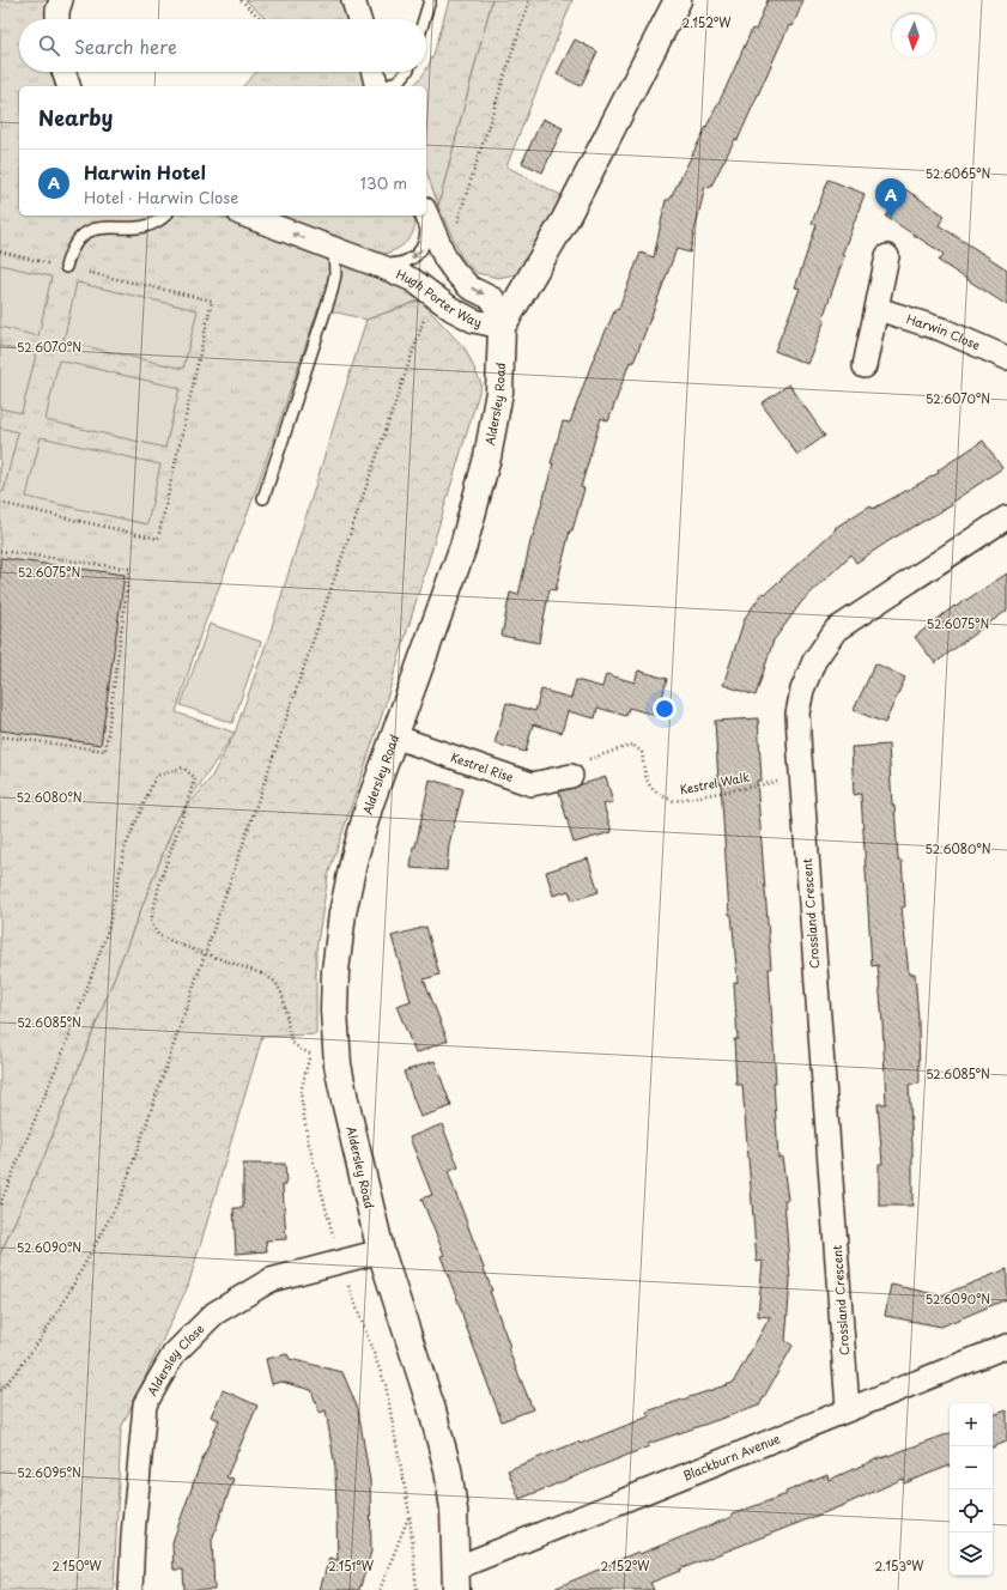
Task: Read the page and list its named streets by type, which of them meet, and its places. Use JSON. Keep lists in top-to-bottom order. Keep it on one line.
{"streets":{"street":["Hugh Porter Way","Harwin Close","Aldersley Road","Kestrel Rise","Crossland Crescent","Aldersley Close","Blackburn Avenue"],"path":["Kestrel Walk"]},"crossings":[["Hugh Porter Way","Aldersley Road"],["Aldersley Road","Kestrel Rise"],["Aldersley Road","Aldersley Close"],["Aldersley Road","Blackburn Avenue"],["Kestrel Rise","Kestrel Walk"],["Kestrel Walk","Crossland Crescent"],["Crossland Crescent","Blackburn Avenue"]],"north":"bottom","page":{"search":"Search here","heading":"Nearby","list":[{"mark":"A","name":"Harwin Hotel","note":"Hotel · Harwin Close","value":"130 m"}],"pins":"A","map_buttons":["+","−"]},"coordinates":["2.152°W","52.6065°N","52.6070°N","52.6075°N","52.6080°N","52.6085°N","52.6090°N","52.6095°N","2.150°W","2.151°W","2.153°W"]}
